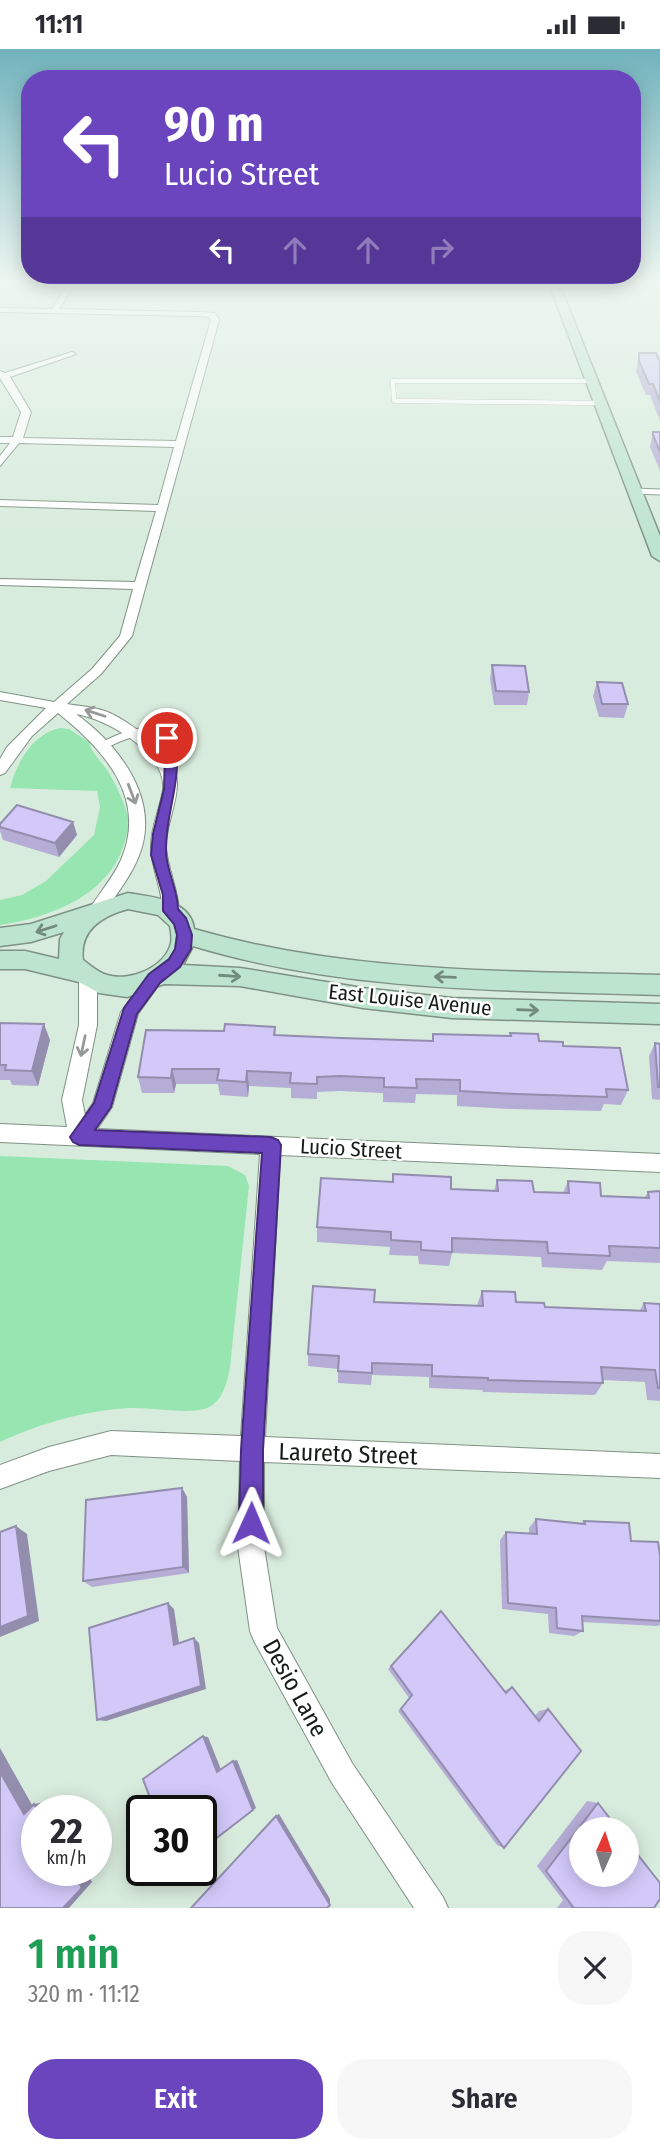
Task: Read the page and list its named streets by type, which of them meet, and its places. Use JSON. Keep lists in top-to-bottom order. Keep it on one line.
{"streets":{"street":["East Louise Avenue","Lucio Street","Laureto Street","Desio Lane"]},"crossings":[["Lucio Street","Desio Lane"],["Laureto Street","Desio Lane"]],"north":"top","page":{"status":"11:11","turn":["90 m","Lucio Street"],"speed":"22 km/h","limit":"30","heading":["1 min","320 m · 11:12"],"buttons":["Exit","Share"]}}
